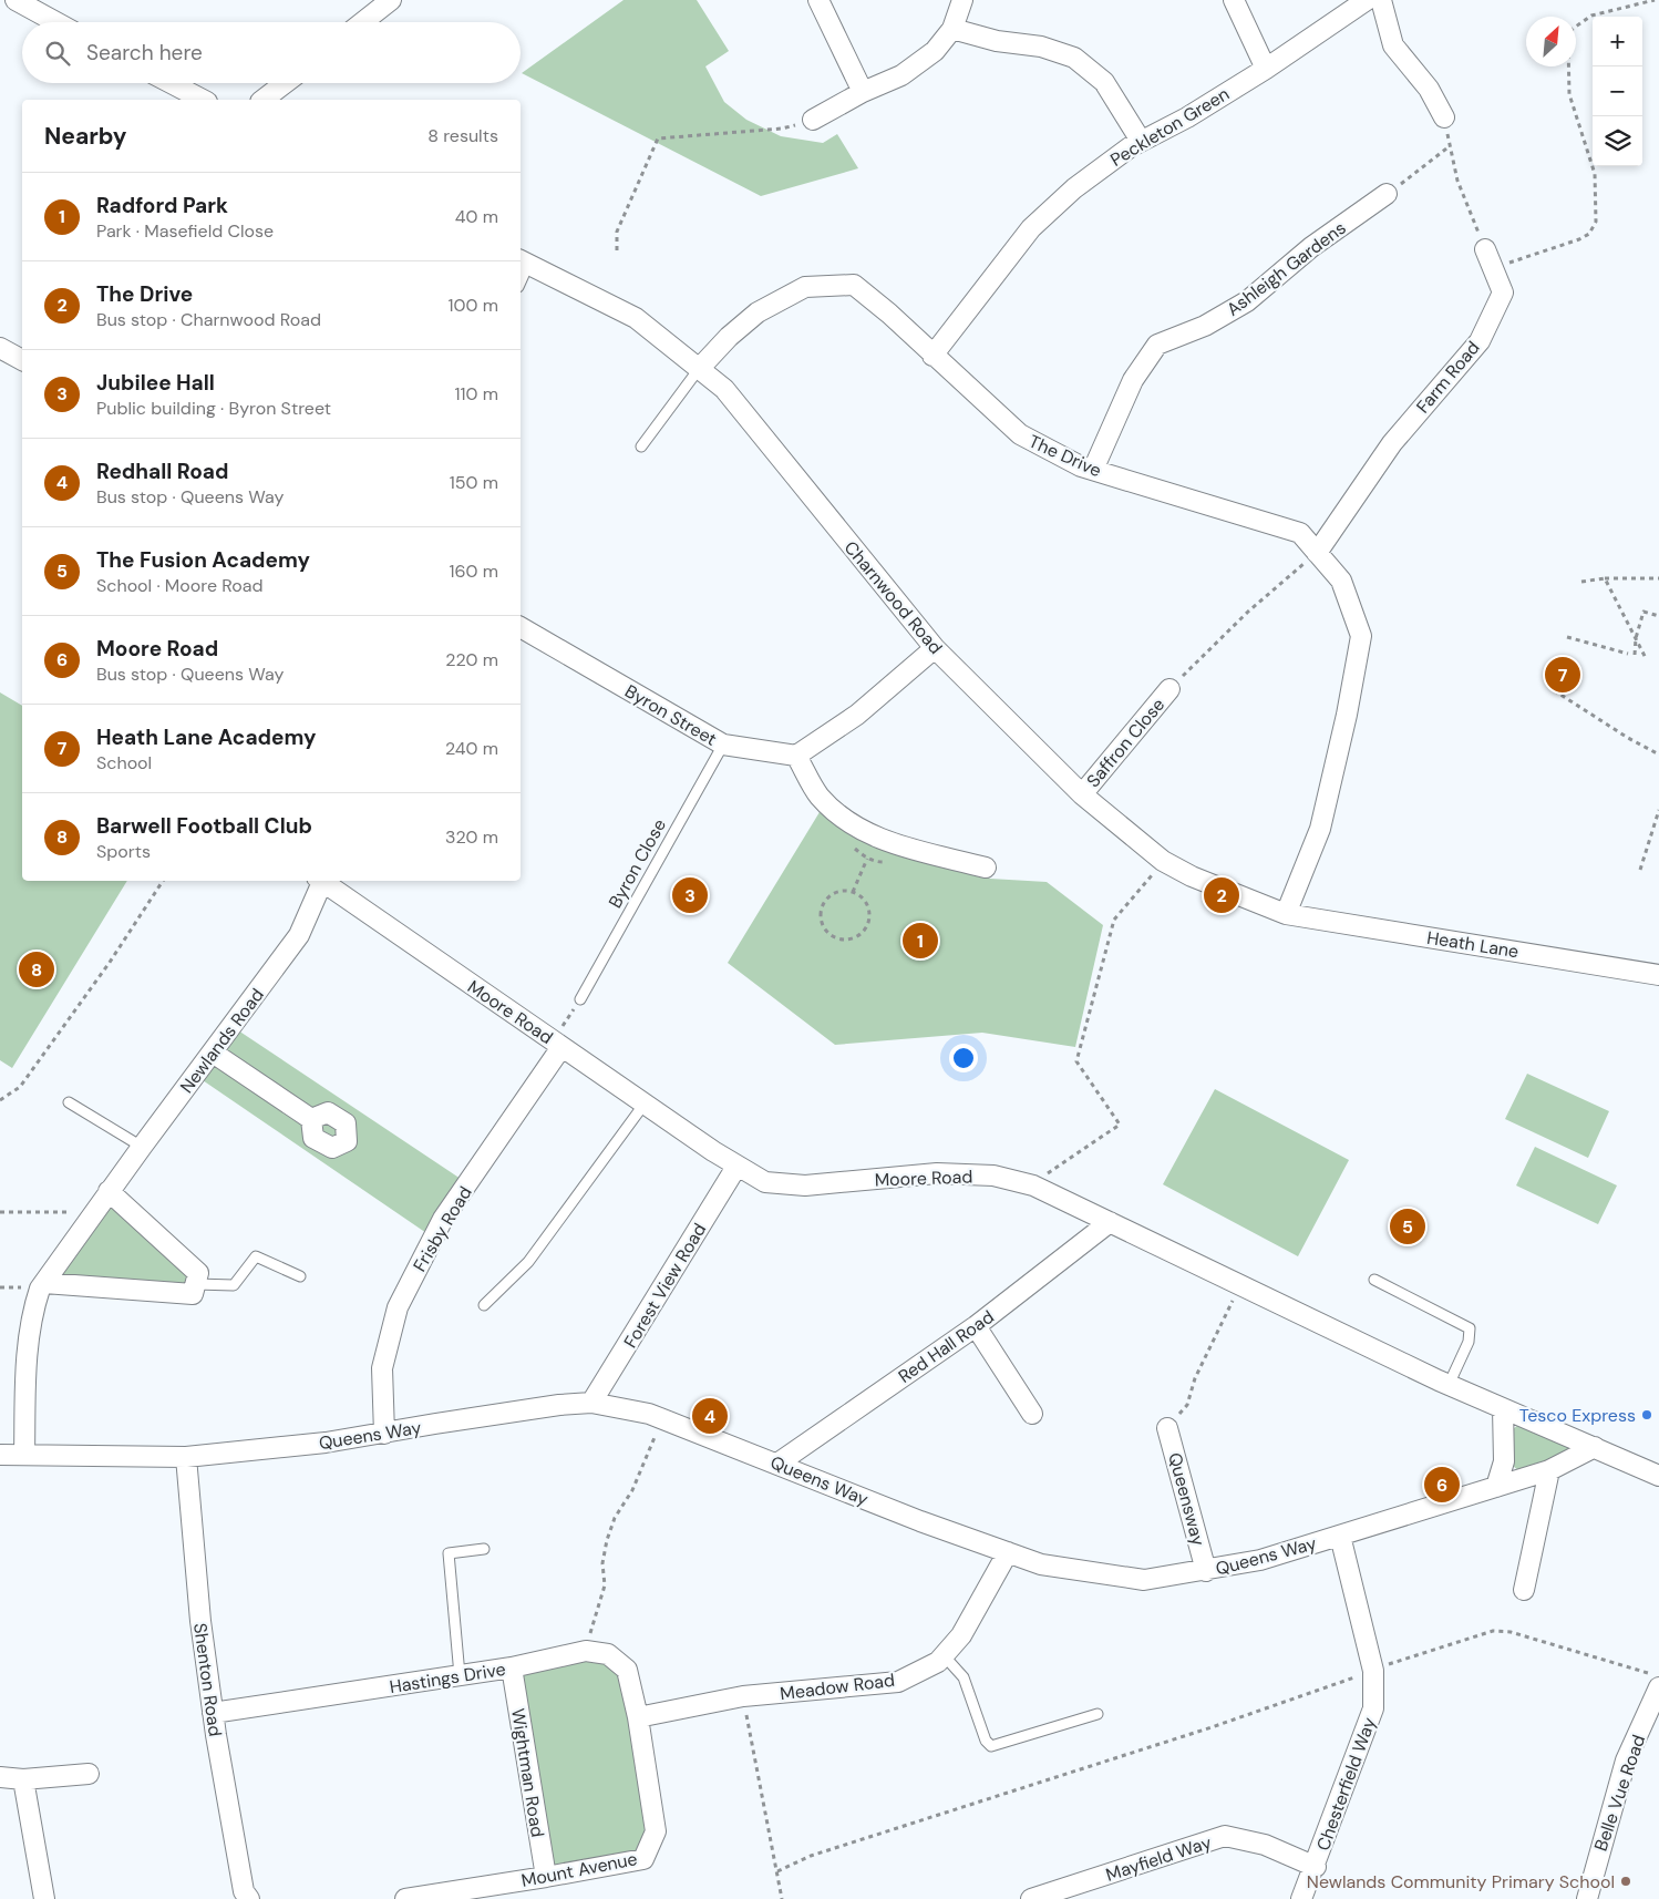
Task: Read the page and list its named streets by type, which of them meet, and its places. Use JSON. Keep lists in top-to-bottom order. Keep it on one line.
{"streets":{"street":["Peckleton Green","Ashleigh Gardens","Farm Road","The Drive","Charnwood Road","Byron Street","Saffron Close","Heath Lane","Moore Road","Newlands Road","Frisby Road","Forest View Road","Red Hall Road","Queens Way","Queensway","Hastings Drive","Shenton Road","Meadow Road","Wightman Road","Chesterfield Way","Belle Vue Road","Mayfield Way","Mount Avenue"],"lane":["Byron Close"]},"crossings":[["Peckleton Green","The Drive"],["Ashleigh Gardens","The Drive"],["Farm Road","The Drive"],["The Drive","Charnwood Road"],["The Drive","Heath Lane"],["Charnwood Road","Saffron Close"],["Charnwood Road","Heath Lane"],["Byron Street","Byron Close"],["Moore Road","Frisby Road"],["Moore Road","Forest View Road"],["Moore Road","Red Hall Road"],["Moore Road","Queens Way"],["Newlands Road","Queens Way"],["Frisby Road","Queens Way"],["Forest View Road","Queens Way"],["Red Hall Road","Queens Way"],["Queens Way","Queensway"],["Queens Way","Shenton Road"],["Queens Way","Meadow Road"],["Queens Way","Chesterfield Way"],["Hastings Drive","Shenton Road"],["Hastings Drive","Meadow Road"],["Hastings Drive","Wightman Road"],["Hastings Drive","Mount Avenue"],["Meadow Road","Mount Avenue"],["Wightman Road","Mount Avenue"],["Chesterfield Way","Mayfield Way"]],"places":["Tesco Express","Newlands Community Primary School"],"north":"top right","page":{"map_buttons":["+","−"],"search":"Search here","heading":["Nearby","8 results"],"list":[{"mark":"1","name":"Radford Park","note":"Park · Masefield Close","value":"40 m"},{"mark":"2","name":"The Drive","note":"Bus stop · Charnwood Road","value":"100 m"},{"mark":"3","name":"Jubilee Hall","note":"Public building · Byron Street","value":"110 m"},{"mark":"4","name":"Redhall Road","note":"Bus stop · Queens Way","value":"150 m"},{"mark":"5","name":"The Fusion Academy","note":"School · Moore Road","value":"160 m"},{"mark":"6","name":"Moore Road","note":"Bus stop · Queens Way","value":"220 m"},{"mark":"7","name":"Heath Lane Academy","note":"School","value":"240 m"},{"mark":"8","name":"Barwell Football Club","note":"Sports","value":"320 m"}],"pins":["7","2","3","1","8","5","4","6"]}}
